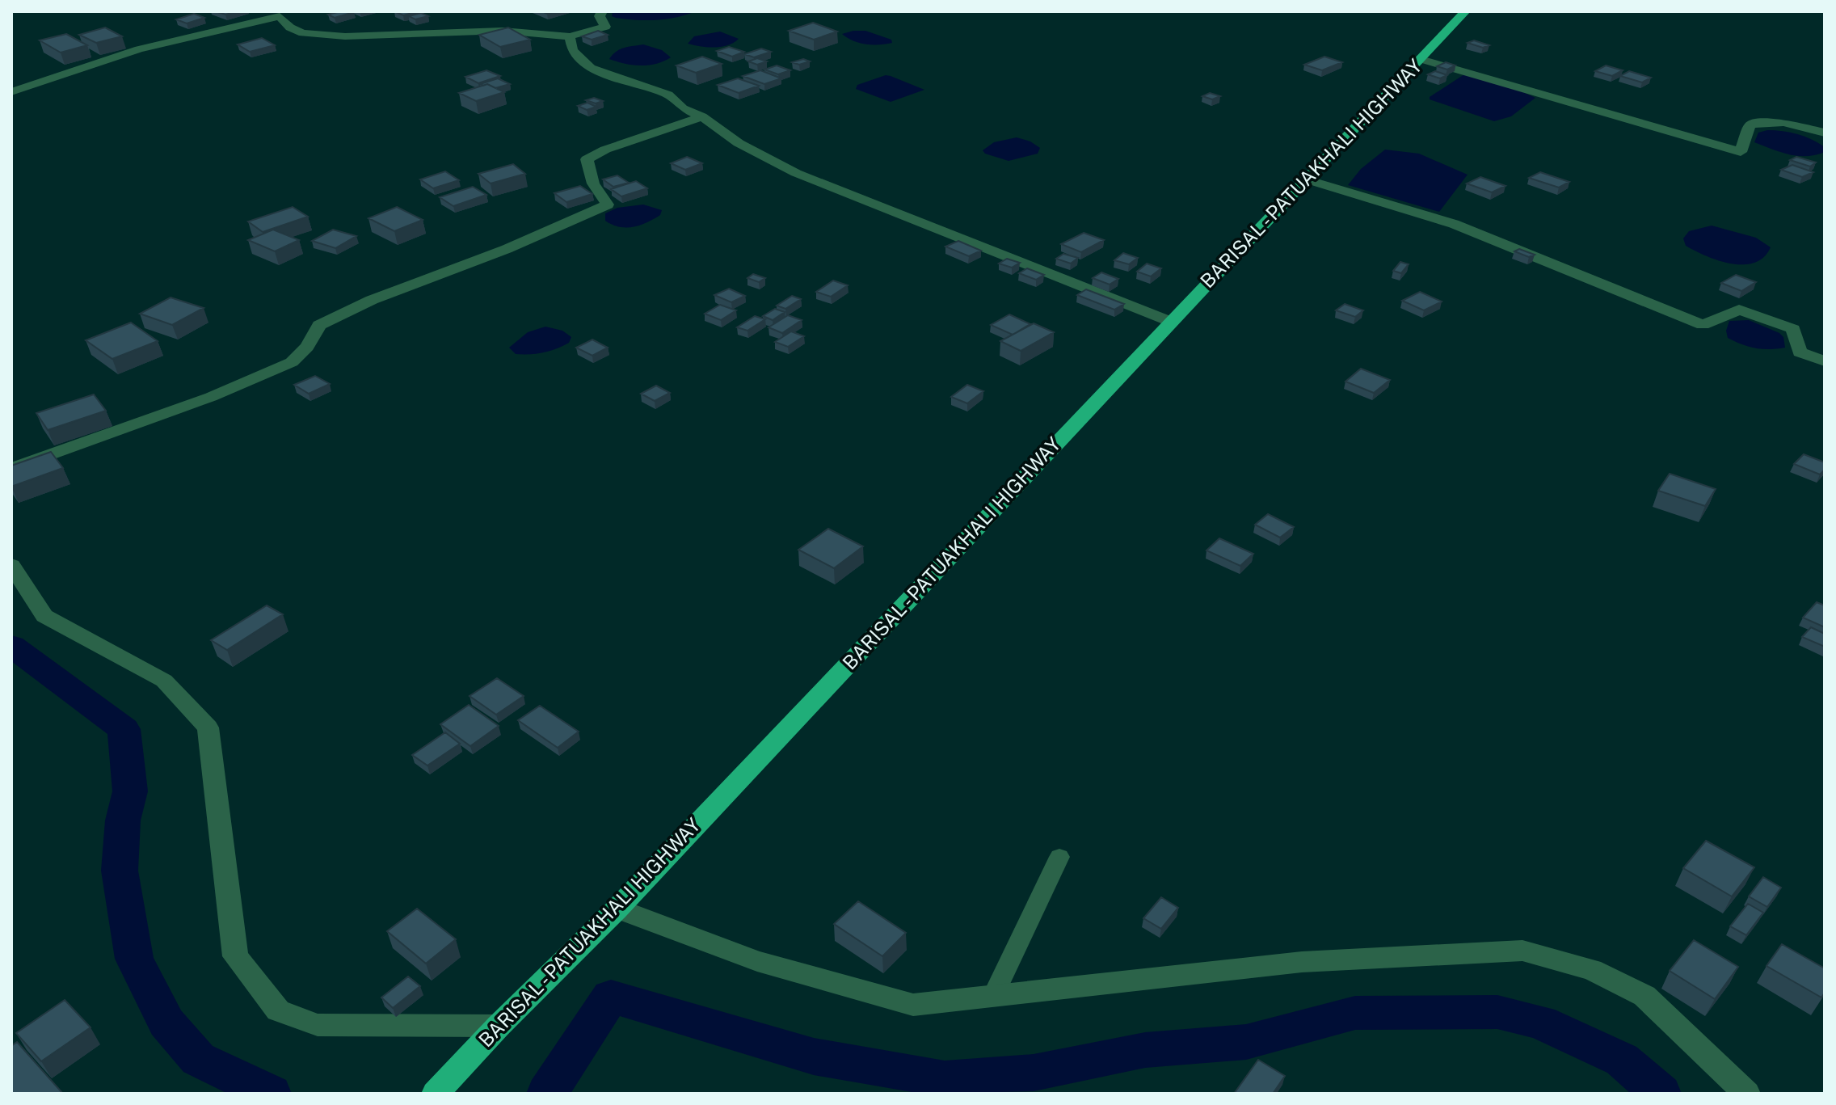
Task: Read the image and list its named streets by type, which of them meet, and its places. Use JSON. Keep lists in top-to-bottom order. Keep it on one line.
{"streets":{"highway":["BARISAL - PATUAKHALI HIGHWAY"]}}
